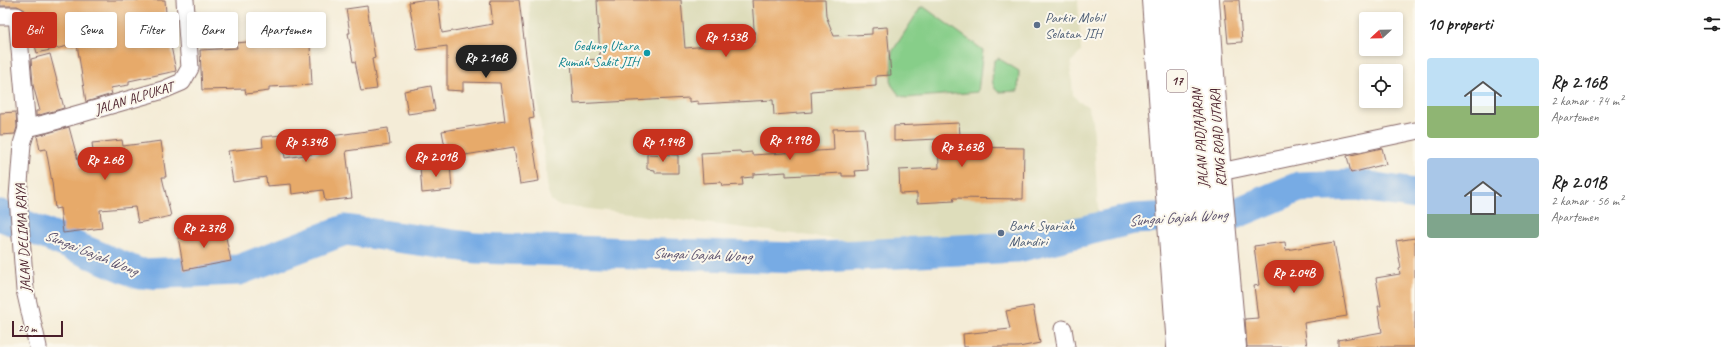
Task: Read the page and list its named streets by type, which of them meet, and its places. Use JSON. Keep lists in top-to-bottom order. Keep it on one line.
{"streets":{"main road":["17","JALAN PADJAJARAN","RING ROAD UTARA"],"street":["JALAN ALPUKAT","JALAN DELIMA RAYA"]},"crossings":[["JALAN ALPUKAT","JALAN DELIMA RAYA"],["JALAN PADJAJARAN","RING ROAD UTARA"]],"water":["Sungai Gajah Wong"],"places":["Parkir Mobil Selatan JIH","Gedung Utara Rumah Sakit JIH","Bank Syariah Mandiri"],"scale_bar":"20 m","north":"left","page":{"heading":"10 properti","chip":["Beli","Sewa","Filter","Baru","Apartemen"],"price":["Rp 1.53B","Rp 2.16B","Rp 1.99B","Rp 5.34B","Rp 1.94B","Rp 3.63B","Rp 2.01B","Rp 2.6B","Rp 2.37B","Rp 2.04B"],"list":[{"name":"Rp 2.16B","note":"2 kamar · 74 m² · Apartemen"},{"name":"Rp 2.01B","note":"2 kamar · 56 m² · Apartemen"}],"scale":"20 m"}}
